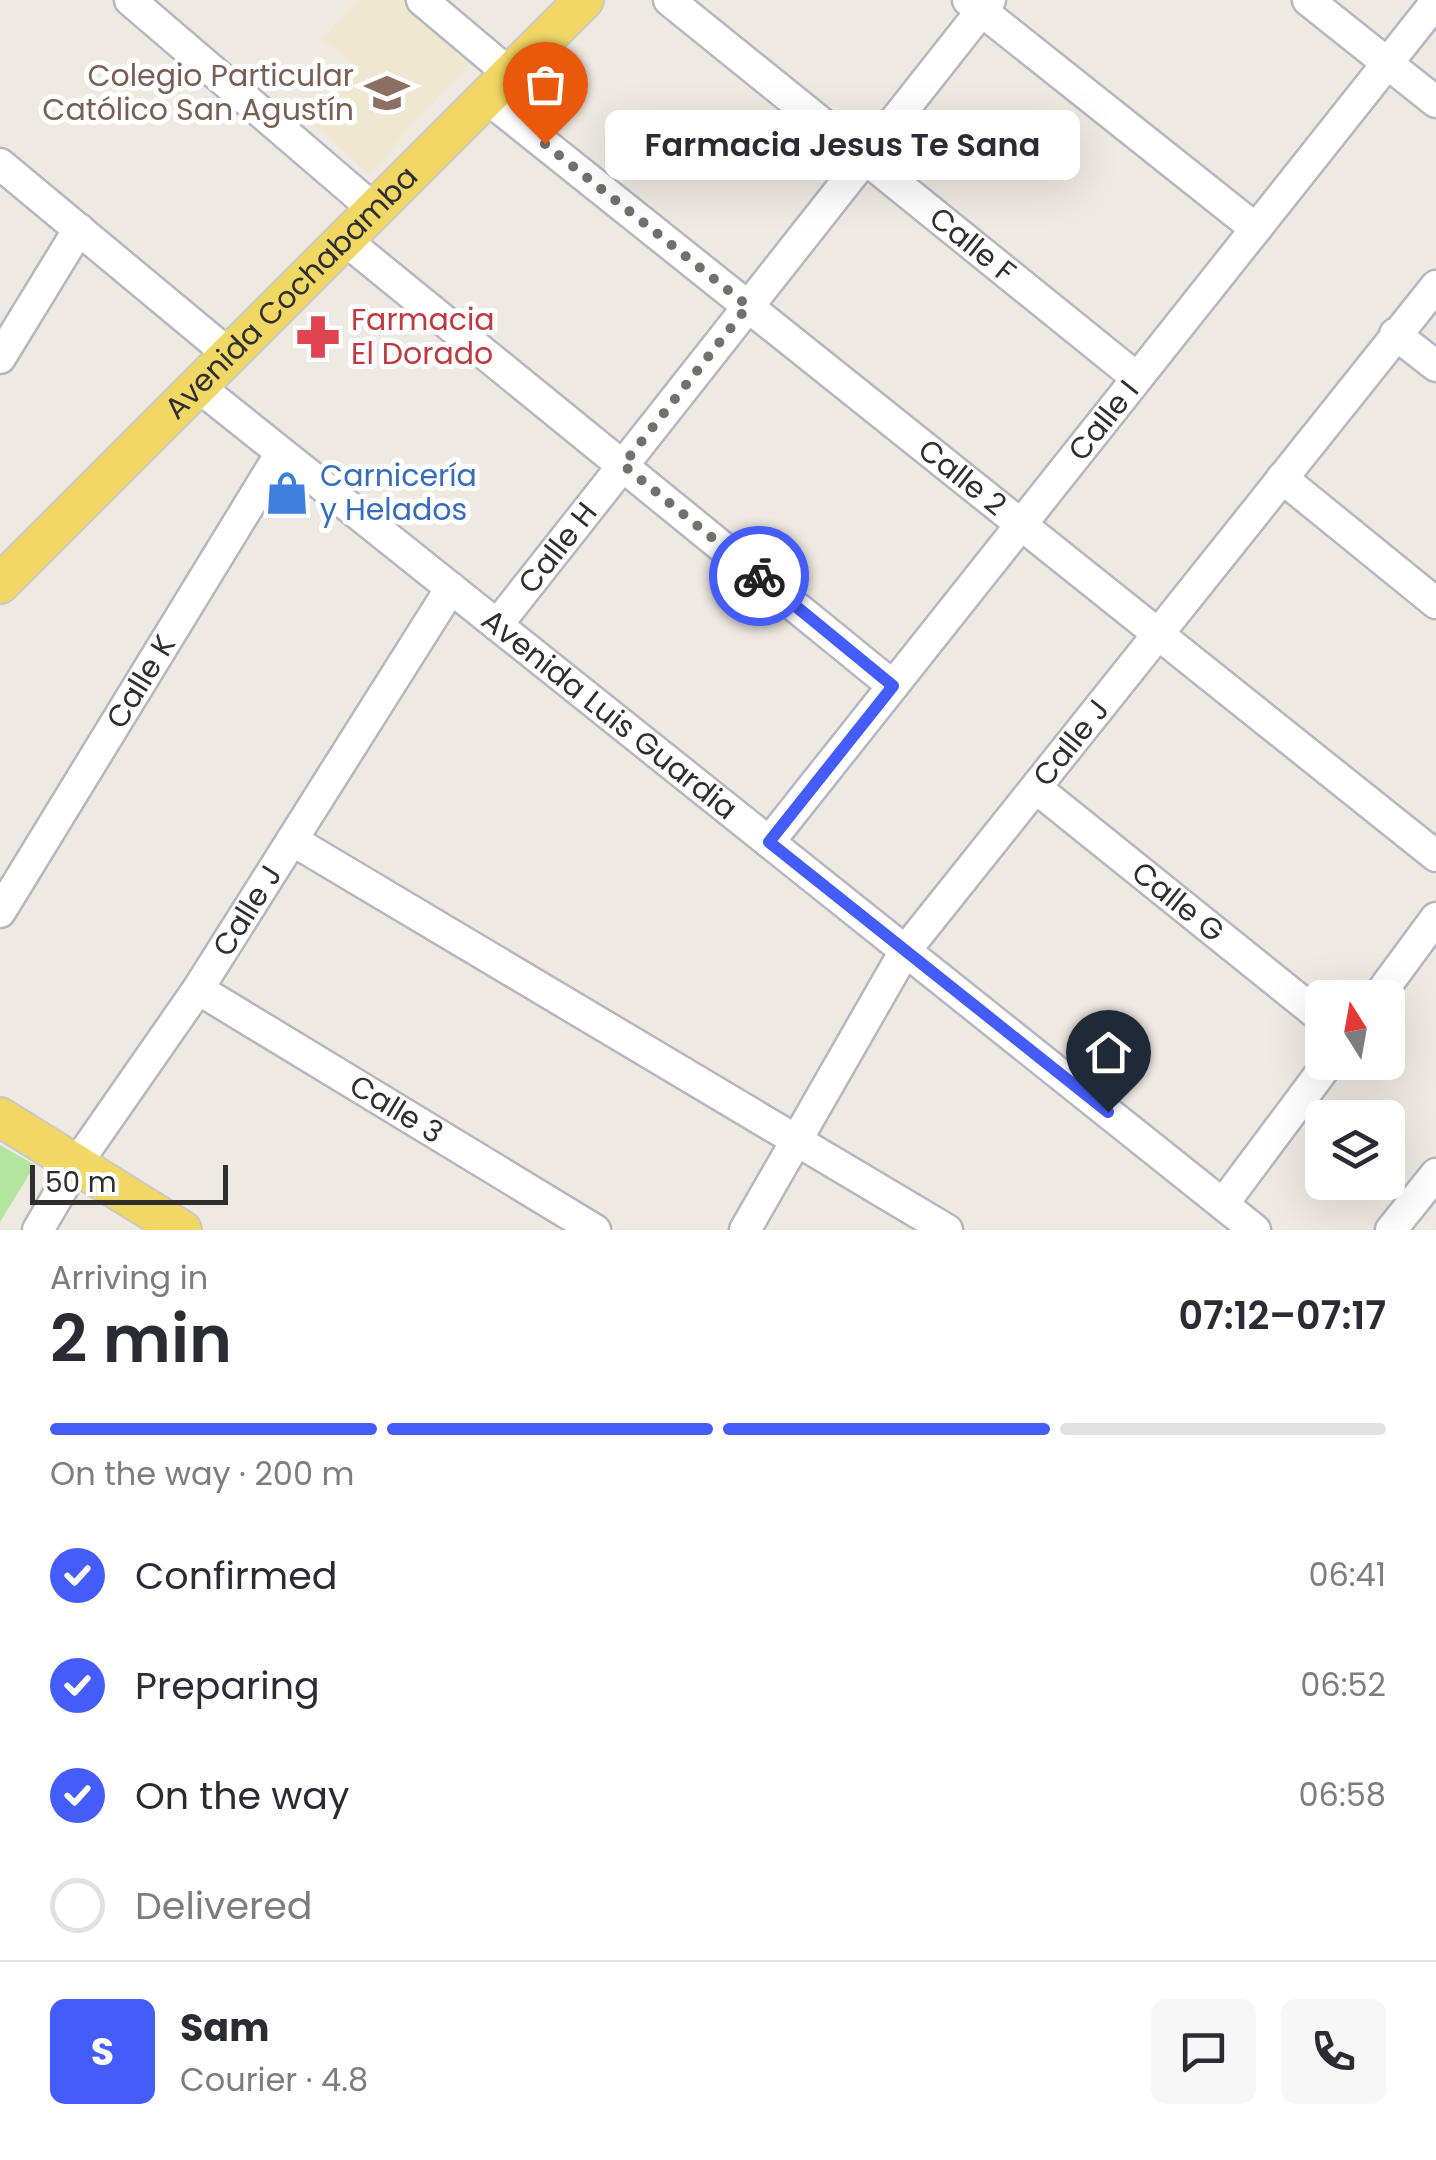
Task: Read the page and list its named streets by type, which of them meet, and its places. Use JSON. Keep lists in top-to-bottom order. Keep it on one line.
{"streets":{"main road":["Avenida Cochabamba"],"street":["Calle F","Calle I","Calle 2","Calle H","Calle K","Avenida Luis Guardia","Calle J","Calle G","Calle 3"]},"crossings":[["Calle F","Calle I"],["Calle F","Calle H"],["Avenida Cochabamba","Calle 2"],["Avenida Cochabamba","Avenida Luis Guardia"],["Calle I","Calle 2"],["Calle I","Avenida Luis Guardia"],["Calle 2","Calle H"],["Calle 2","Calle J"],["Calle H","Avenida Luis Guardia"],["Calle K","Avenida Luis Guardia"],["Avenida Luis Guardia","Calle J"],["Calle J","Calle G"],["Calle J","Calle 3"]],"places":{"school or university":["Colegio Particular Católico San Agustín"],"other":["Farmacia Jesus Te Sana"],"pharmacy":["Farmacia El Dorado"],"shop":["Carnicería y Helados"]},"scale_bar":"50 m","north":"top","page":{"bubble":"Farmacia Jesus Te Sana","scale":"50 m","heading":["2 min","Arriving in","07:12–07:17"],"panel":["Sam","Courier · 4.8"],"bar":"On the way · 200 m","list":[["Confirmed","06:41"],["Preparing","06:52"],["On the way","06:58"],"Delivered"],"round":"S"}}
